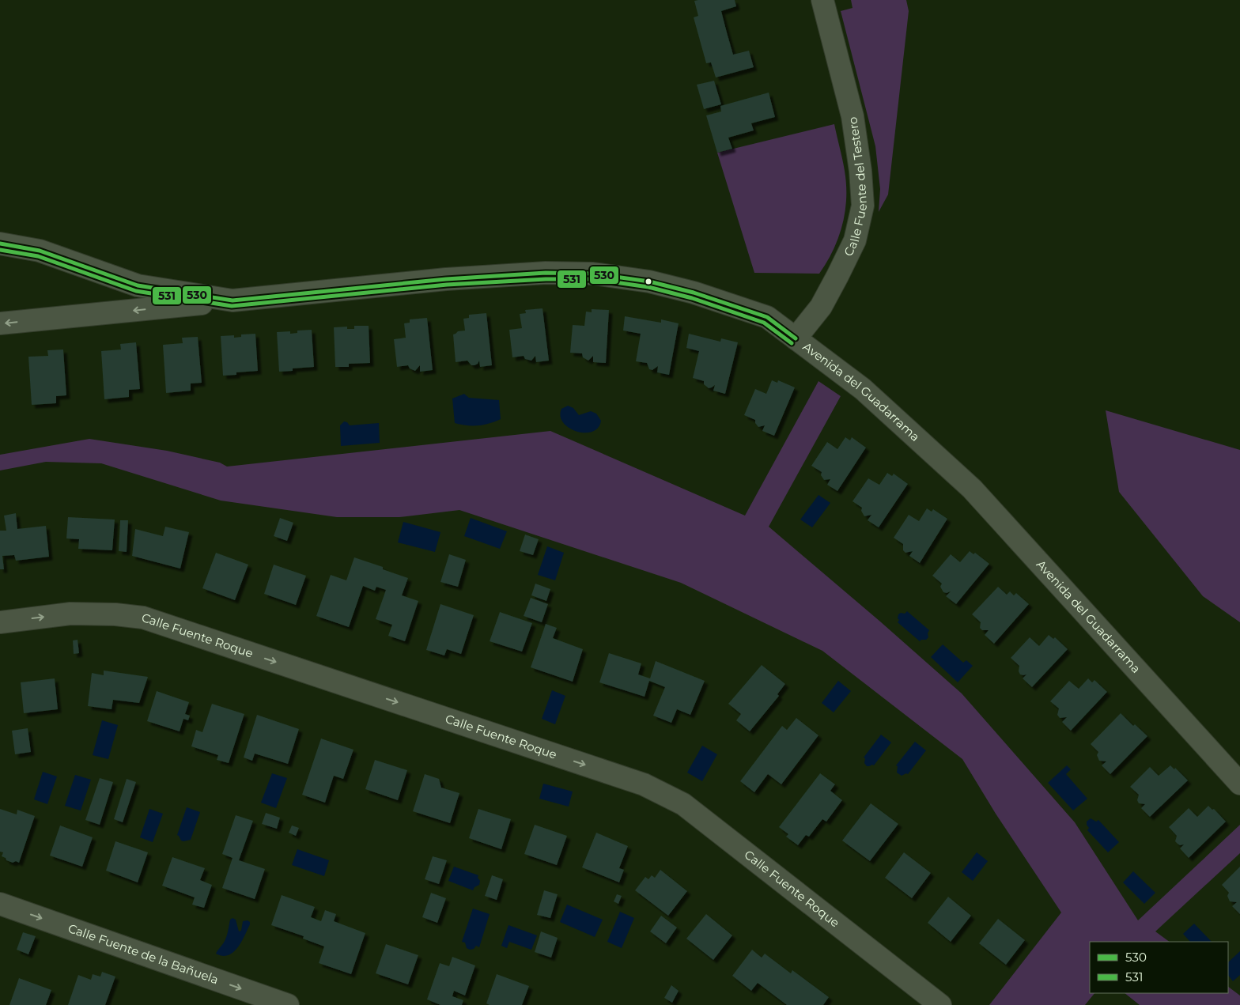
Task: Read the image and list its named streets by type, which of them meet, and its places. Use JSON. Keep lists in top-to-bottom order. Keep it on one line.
{"streets":{"street":["Calle Fuente del Testero","Avenida del Guadarrama","Calle Fuente Roque","Calle Fuente de la Bañuela"]},"crossings":[["Calle Fuente del Testero","Avenida del Guadarrama"]],"one_way":["Calle Fuente Roque","Calle Fuente de la Bañuela"],"lines":["transit line 530","transit line 531"],"legend":["530","531"]}
